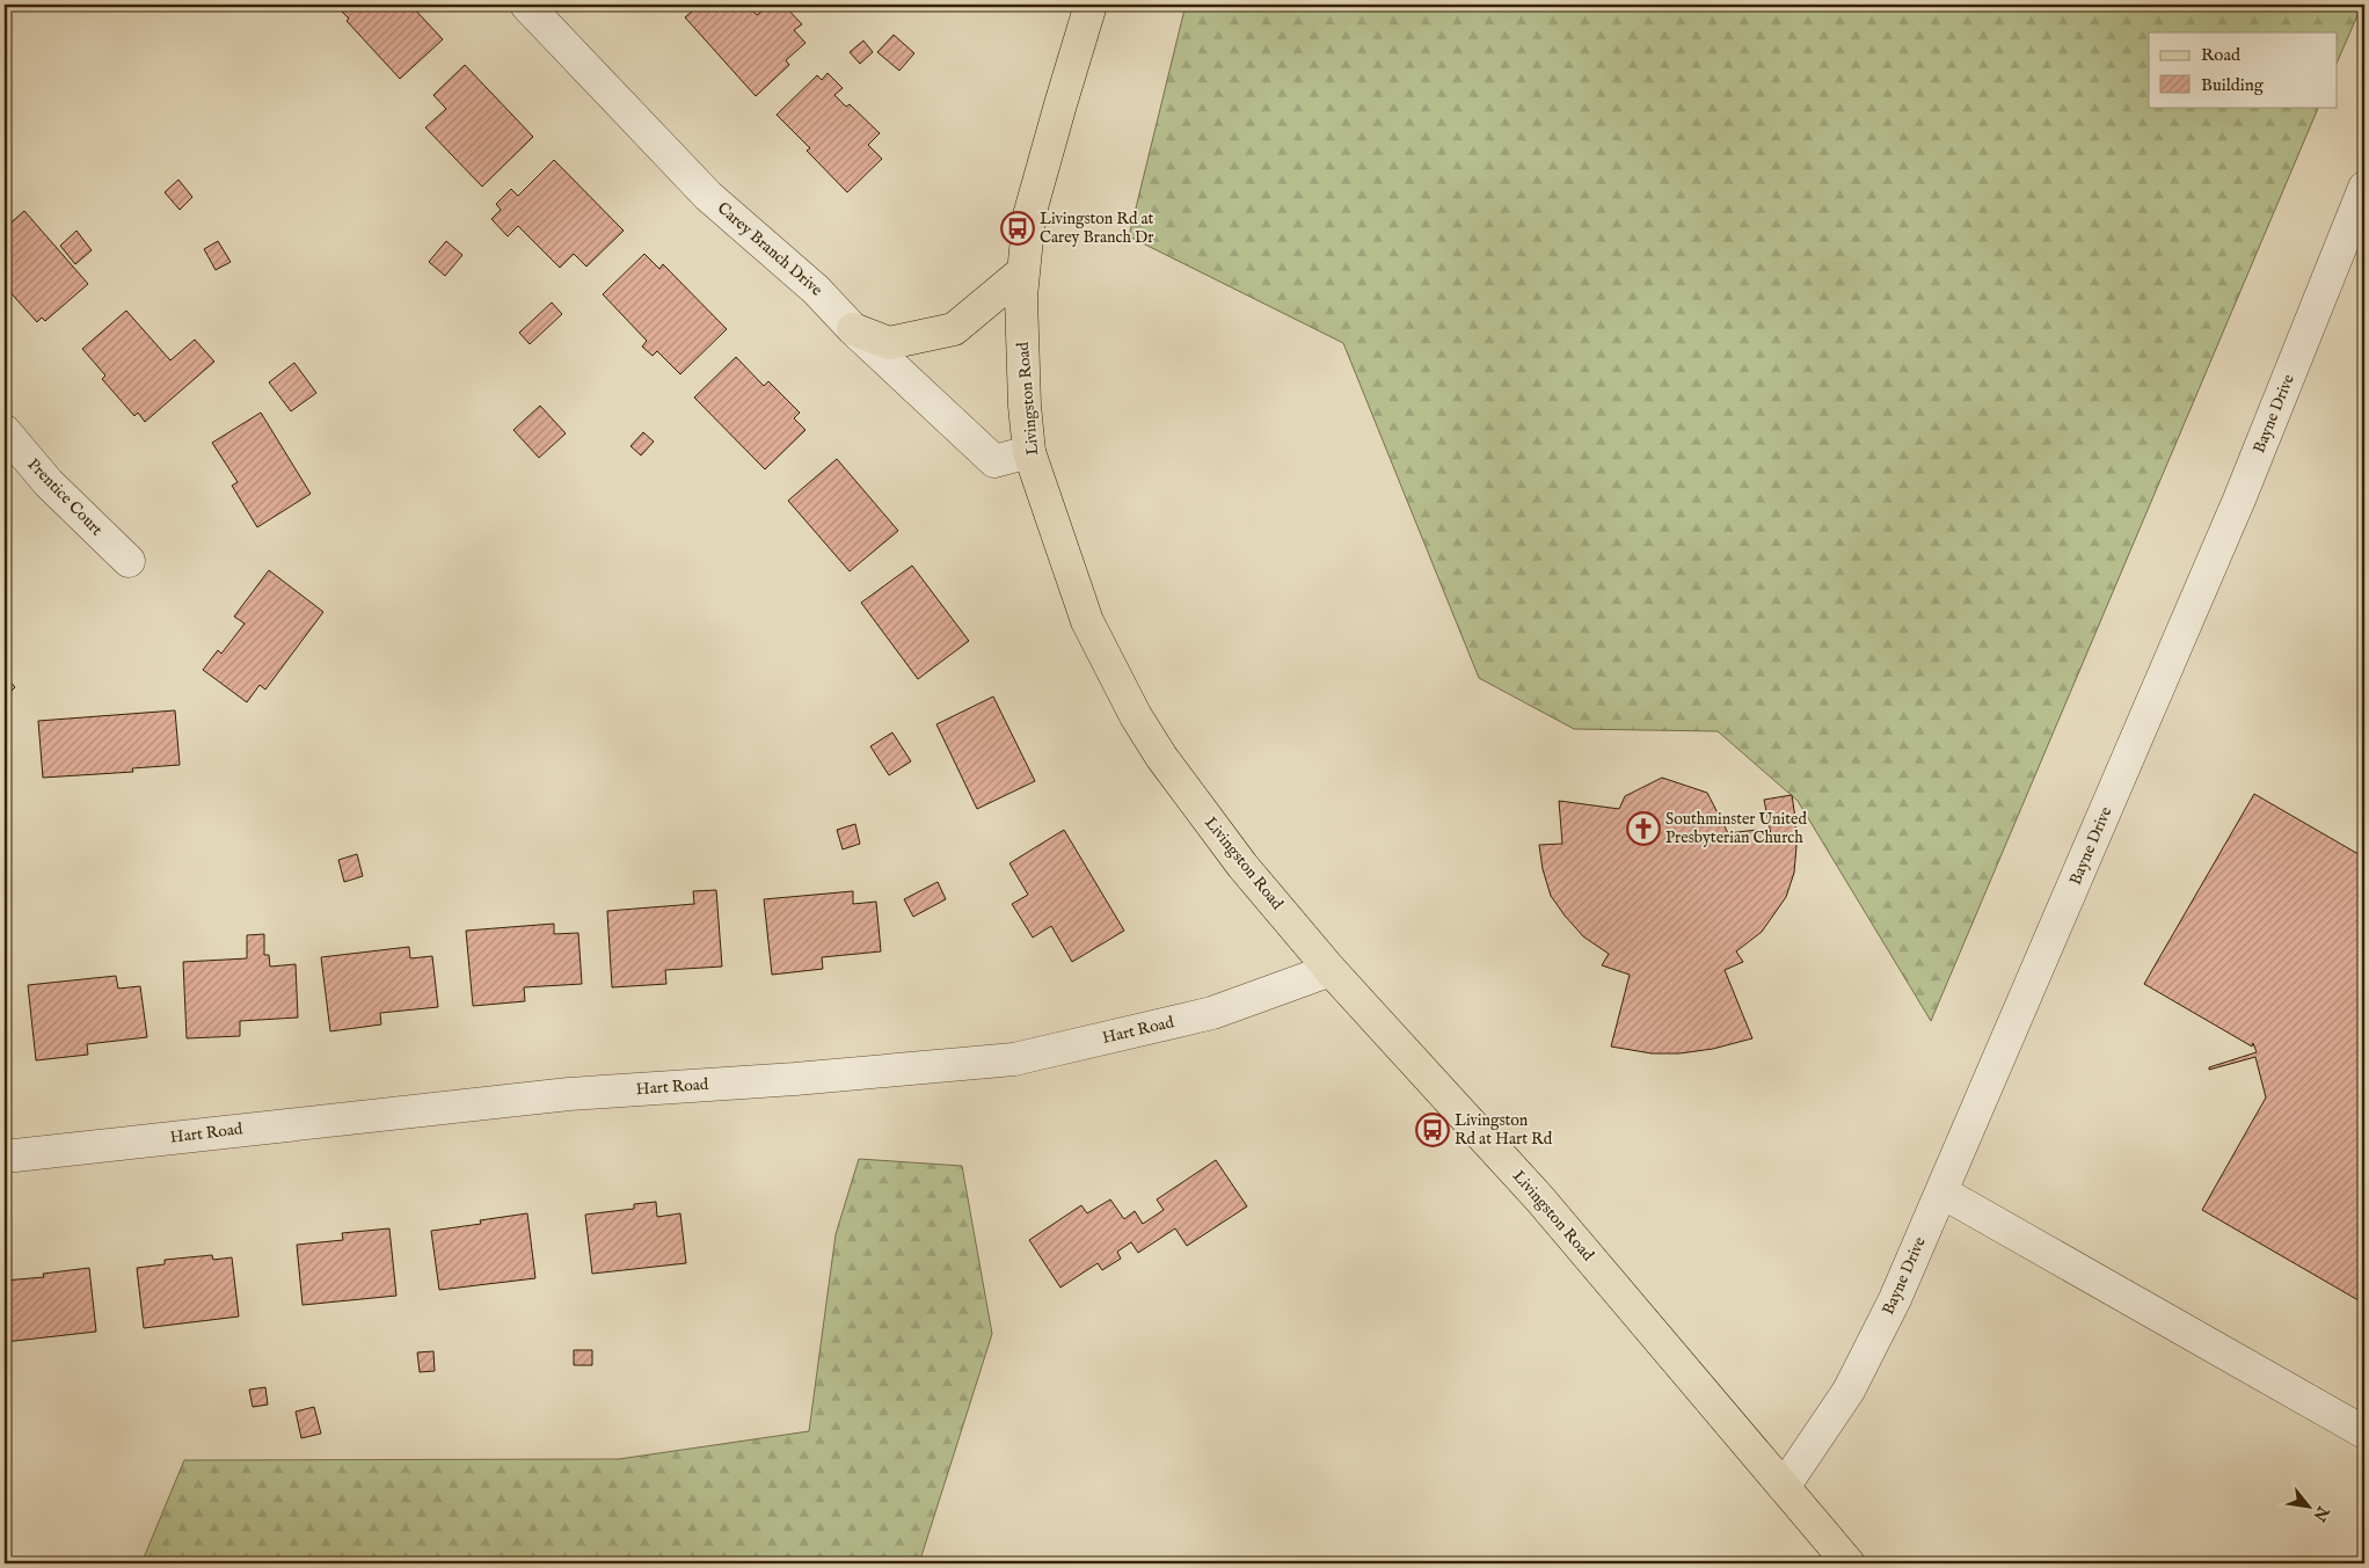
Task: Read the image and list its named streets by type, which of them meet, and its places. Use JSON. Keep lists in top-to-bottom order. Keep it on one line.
{"streets":{"main road":["Livingston Road"],"street":["Carey Branch Drive","Bayne Drive","Prentice Court","Hart Road"]},"crossings":[["Carey Branch Drive","Livingston Road"],["Livingston Road","Bayne Drive"],["Livingston Road","Hart Road"]],"places":{"bus stop":["Livingston Rd at Carey Branch Dr","Livingston Rd at Hart Rd"],"church":["Southminster United Presbyterian Church"]},"legend":["Road","Building"],"north":"bottom right"}
